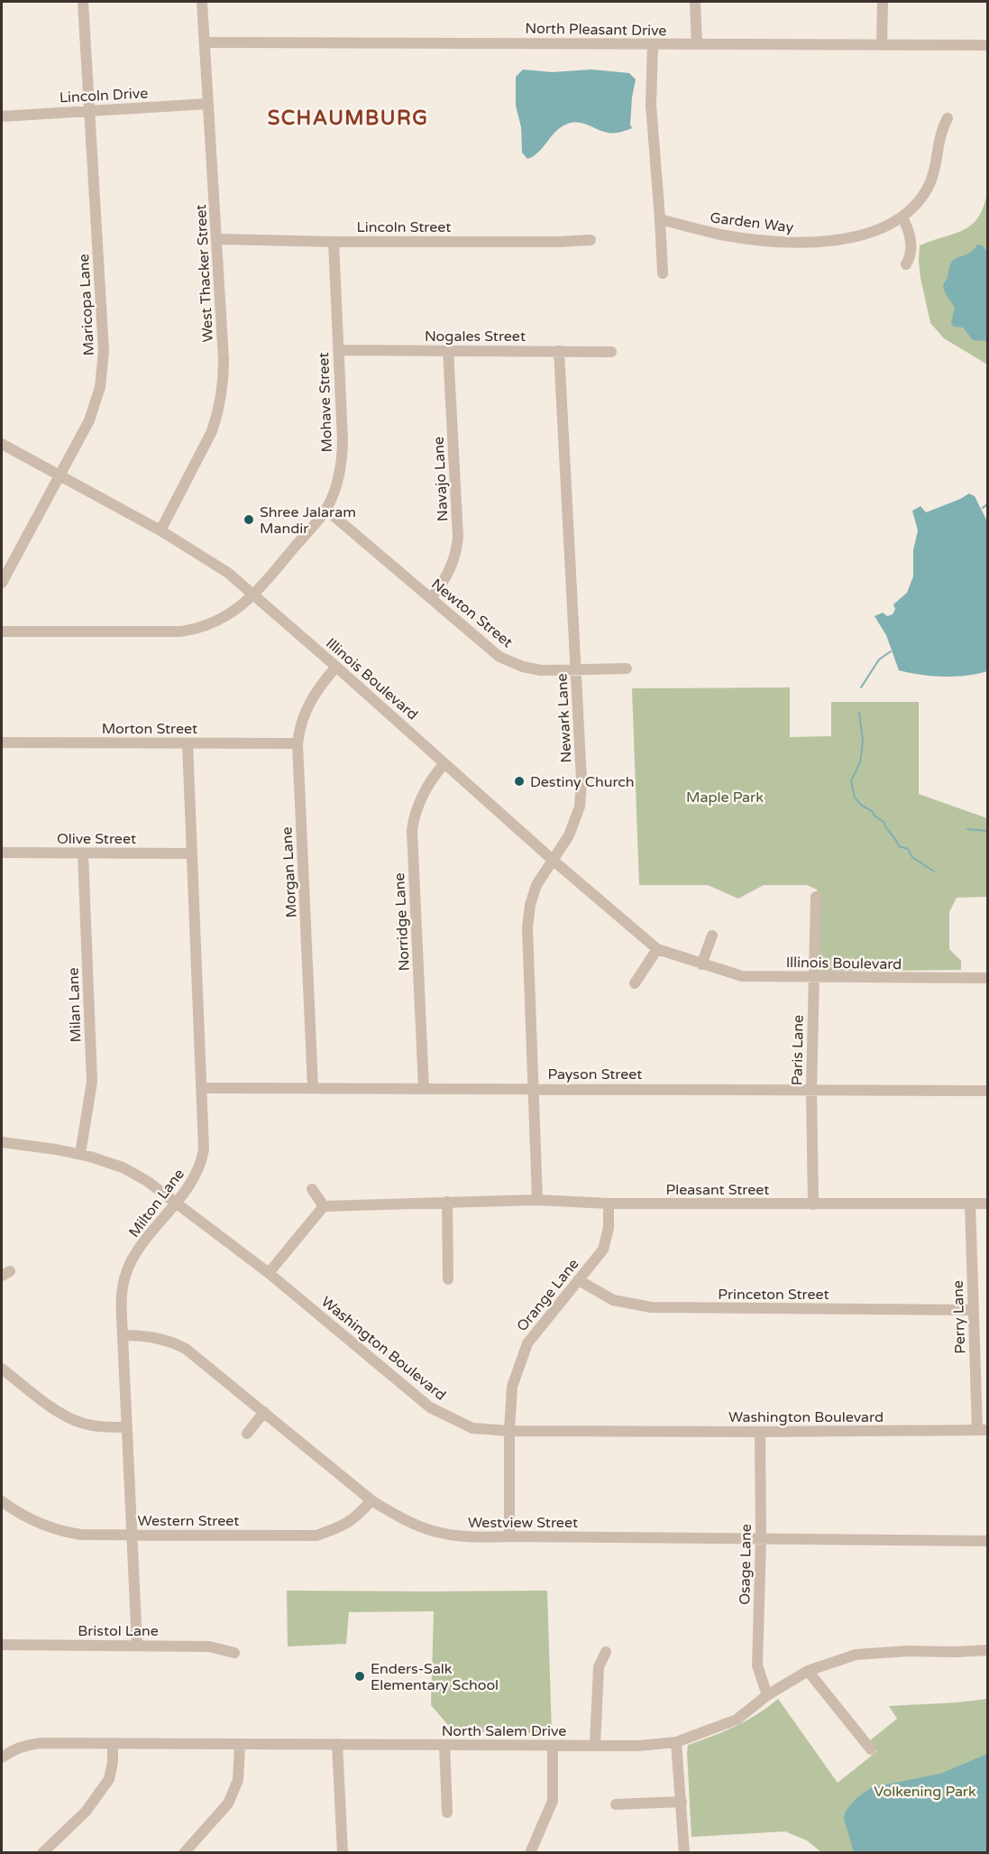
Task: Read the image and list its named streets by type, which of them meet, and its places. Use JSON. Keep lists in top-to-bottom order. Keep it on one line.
{"streets":{"street":["North Pleasant Drive","Lincoln Drive","Garden Way","Lincoln Street","West Thacker Street","Maricopa Lane","Nogales Street","Mohave Street","Navajo Lane","Newton Street","Illinois Boulevard","Newark Lane","Morton Street","Olive Street","Morgan Lane","Norridge Lane","Milan Lane","Paris Lane","Payson Street","Pleasant Street","Milton Lane","Princeton Street","Orange Lane","Perry Lane","Washington Boulevard","Western Street","Westview Street","Osage Lane","Bristol Lane","North Salem Drive"]},"crossings":[["North Pleasant Drive","West Thacker Street"],["Lincoln Drive","West Thacker Street"],["Lincoln Drive","Maricopa Lane"],["Lincoln Street","West Thacker Street"],["Lincoln Street","Mohave Street"],["West Thacker Street","Illinois Boulevard"],["Maricopa Lane","Illinois Boulevard"],["Nogales Street","Mohave Street"],["Nogales Street","Navajo Lane"],["Nogales Street","Newark Lane"],["Mohave Street","Newton Street"],["Mohave Street","Illinois Boulevard"],["Navajo Lane","Newton Street"],["Newton Street","Newark Lane"],["Illinois Boulevard","Newark Lane"],["Illinois Boulevard","Morgan Lane"],["Illinois Boulevard","Norridge Lane"],["Illinois Boulevard","Paris Lane"],["Newark Lane","Payson Street"],["Newark Lane","Pleasant Street"],["Morton Street","Morgan Lane"],["Morton Street","Milton Lane"],["Olive Street","Milan Lane"],["Olive Street","Milton Lane"],["Morgan Lane","Payson Street"],["Norridge Lane","Payson Street"],["Milan Lane","Washington Boulevard"],["Paris Lane","Payson Street"],["Paris Lane","Pleasant Street"],["Payson Street","Milton Lane"],["Pleasant Street","Orange Lane"],["Pleasant Street","Perry Lane"],["Milton Lane","Washington Boulevard"],["Milton Lane","Western Street"],["Milton Lane","Westview Street"],["Milton Lane","Bristol Lane"],["Princeton Street","Orange Lane"],["Princeton Street","Perry Lane"],["Orange Lane","Washington Boulevard"],["Orange Lane","Westview Street"],["Perry Lane","Washington Boulevard"],["Washington Boulevard","Osage Lane"],["Western Street","Westview Street"],["Westview Street","Osage Lane"],["Osage Lane","North Salem Drive"]],"districts":["SCHAUMBURG"],"parks":["Maple Park","Volkening Park"],"places":["Shree Jalaram Mandir","Destiny Church","Enders-Salk Elementary School"]}
